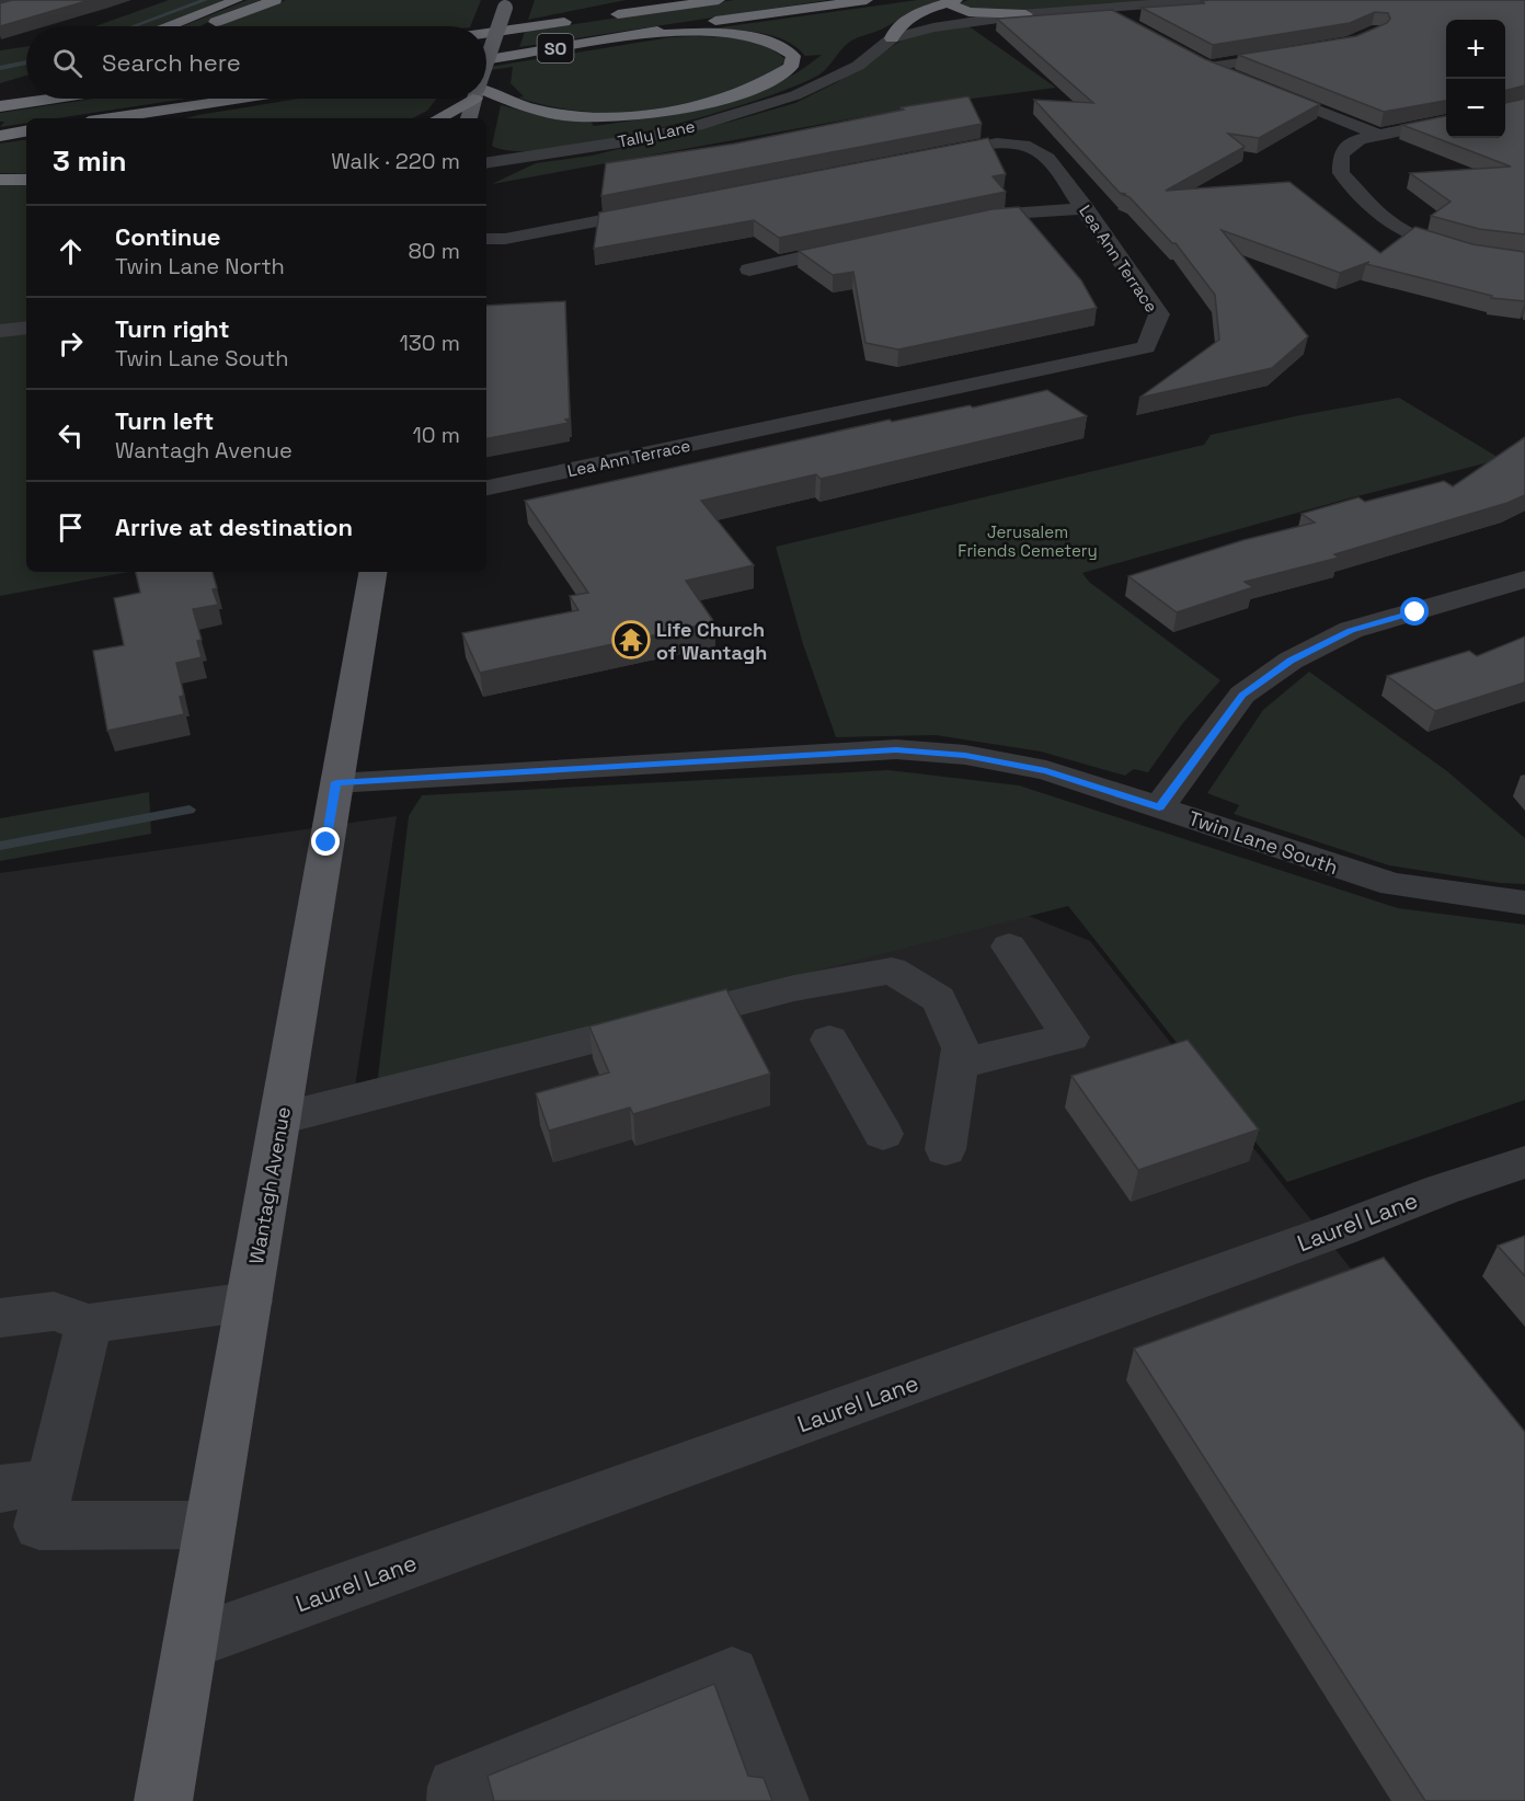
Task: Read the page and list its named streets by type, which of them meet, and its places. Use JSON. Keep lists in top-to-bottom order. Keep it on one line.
{"streets":{"highway":["SO"],"main road":["Wantagh Avenue"],"street":["Tally Lane","Lea Ann Terrace","Twin Lane South","Laurel Lane"]},"crossings":[["Twin Lane South","Wantagh Avenue"],["Wantagh Avenue","Laurel Lane"]],"parks":["Jerusalem Friends Cemetery"],"places":{"temple":["Life Church of Wantagh"]},"page":{"map_buttons":["+","−"],"search":"Search here","heading":["3 min","Walk · 220 m"],"list":[["Continue","Twin Lane North","80 m"],["Turn right","Twin Lane South","130 m"],["Turn left","Wantagh Avenue","10 m"],"Arrive at destination"]}}
